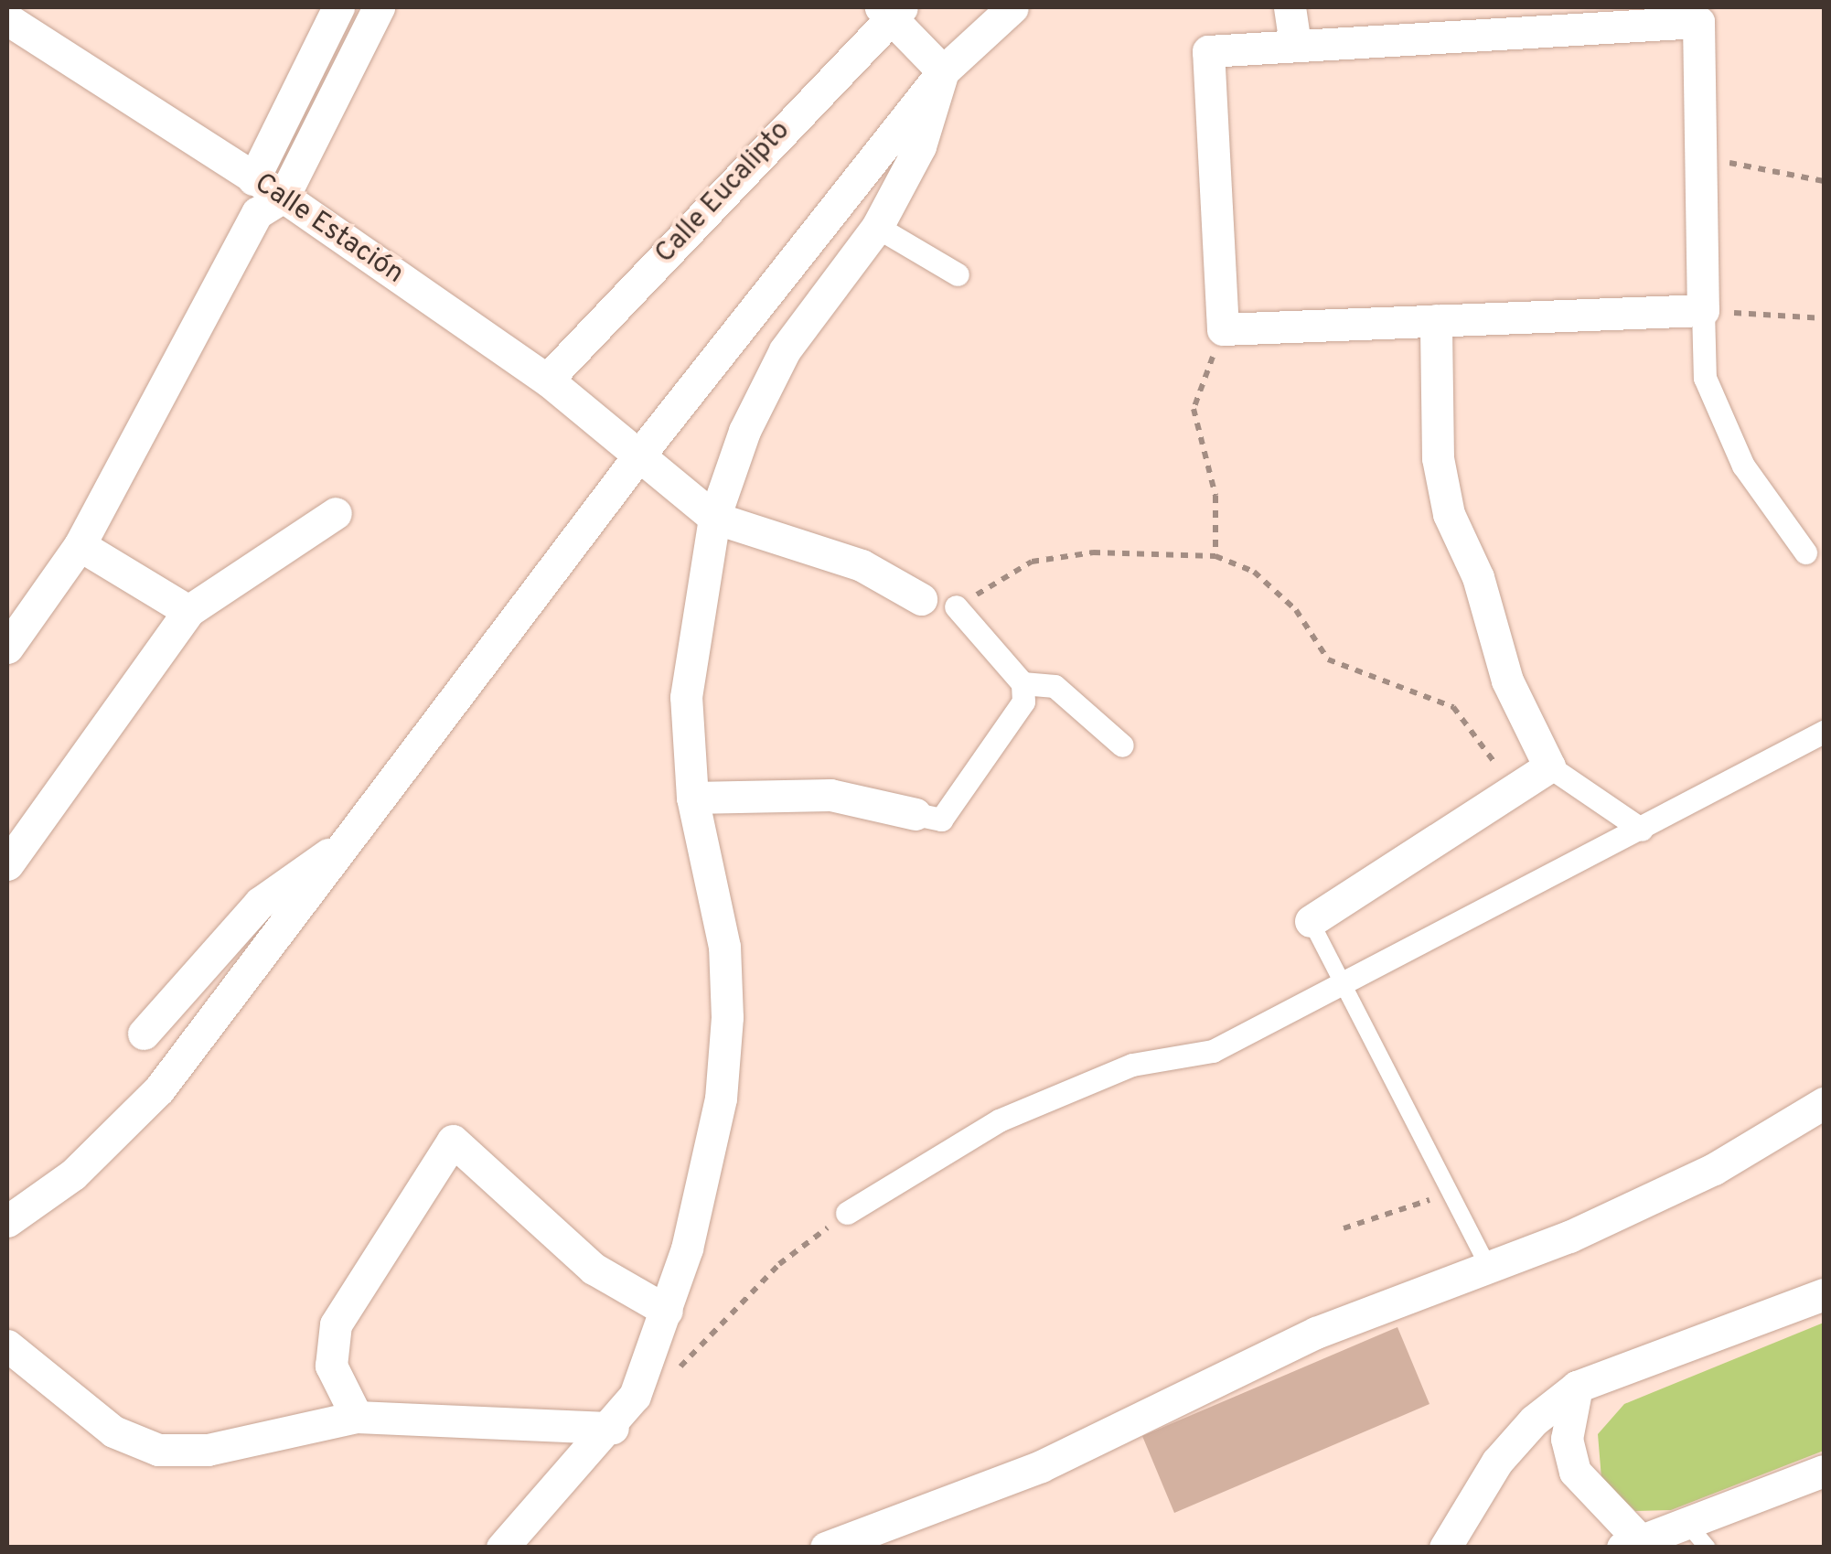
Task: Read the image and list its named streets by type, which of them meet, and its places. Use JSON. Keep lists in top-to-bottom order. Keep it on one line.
{"streets":{"street":["Calle Eucalipto","Calle Estación"]},"crossings":[["Calle Eucalipto","Calle Estación"]]}
